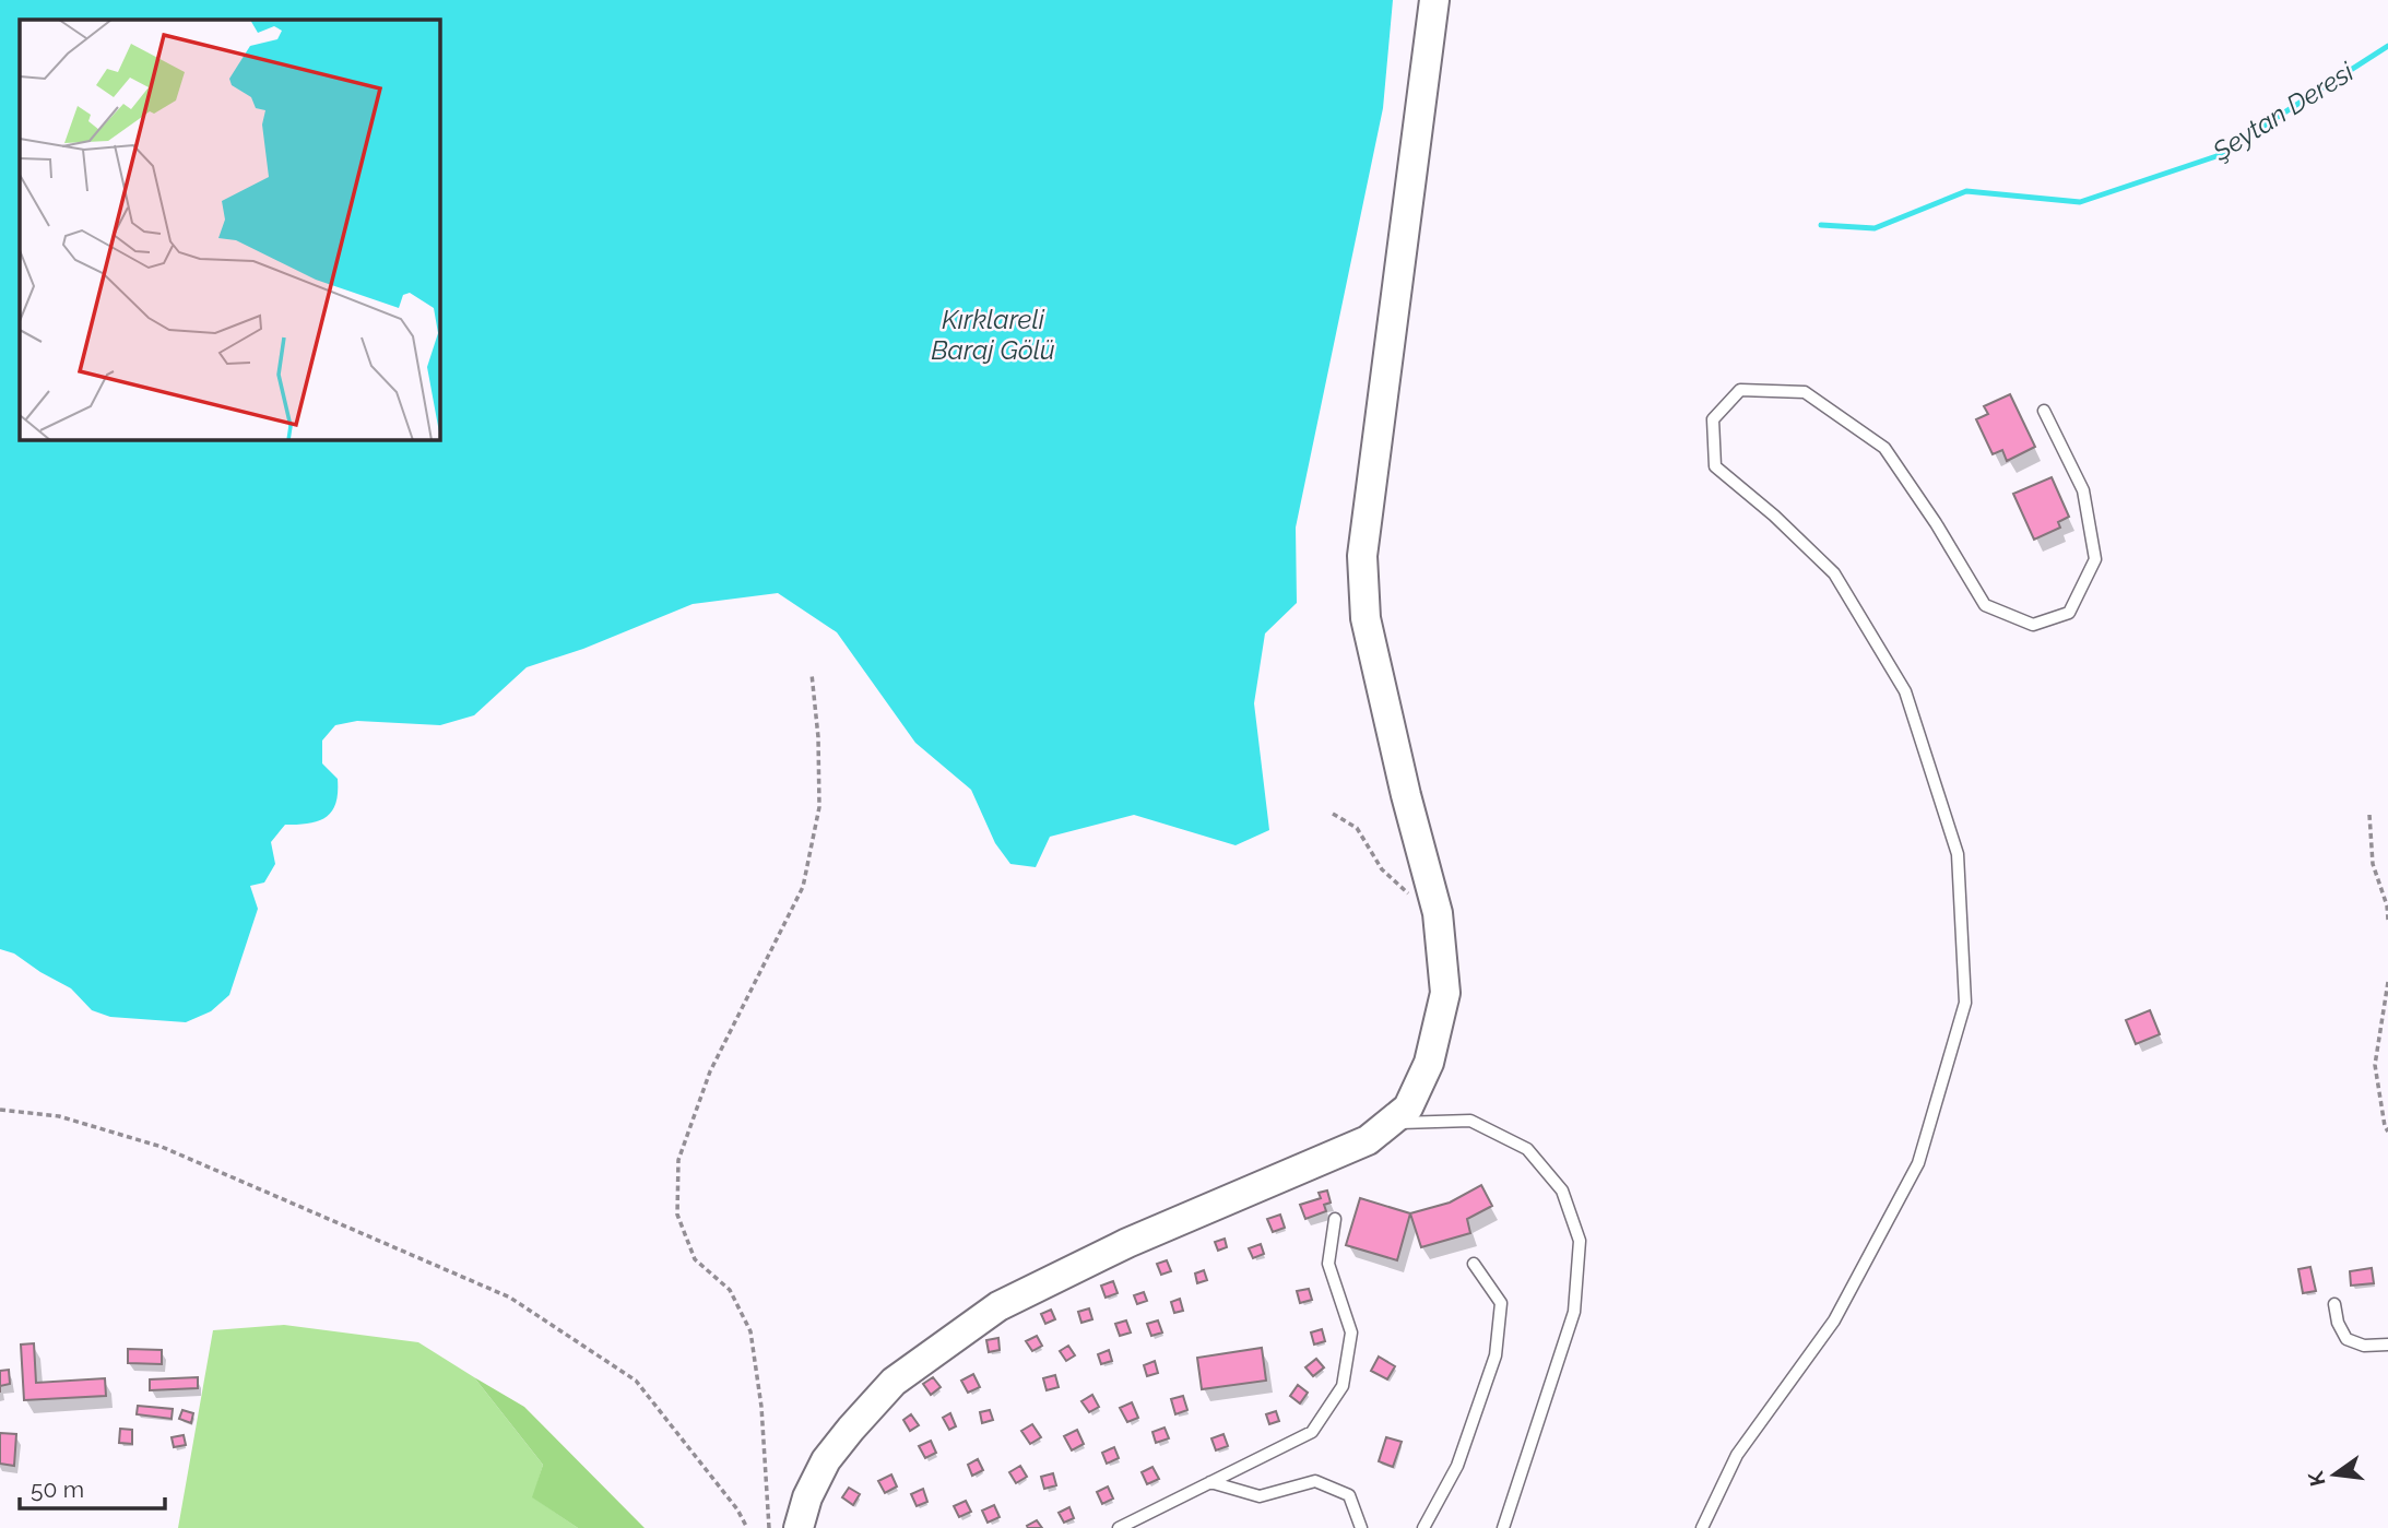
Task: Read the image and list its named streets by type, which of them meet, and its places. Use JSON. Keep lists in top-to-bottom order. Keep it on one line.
{"water":["Şeytan Deresi","Kırklareli Baraj Gölü"],"scale_bar":"50 m","north":"left"}
